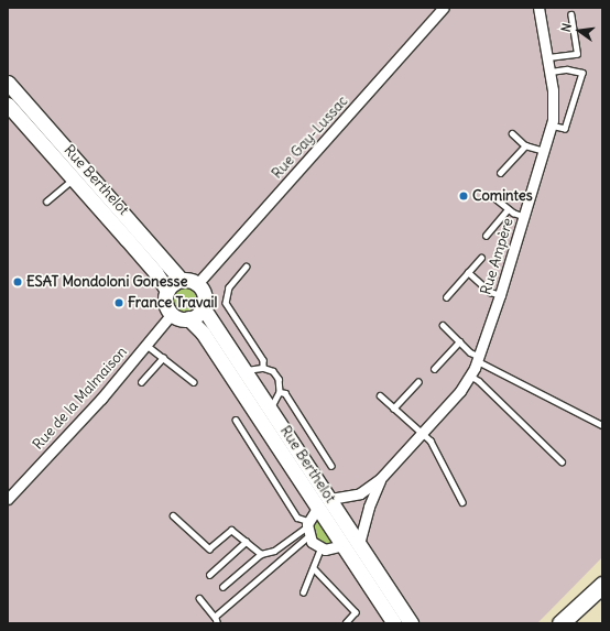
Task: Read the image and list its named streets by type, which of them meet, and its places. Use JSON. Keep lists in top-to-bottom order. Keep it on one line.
{"streets":{"main road":["Rue Berthelot"],"street":["Rue Gay-Lussac","Rue Ampère","Rue de la Malmaison"]},"crossings":[["Rue Gay-Lussac","Rue Berthelot"],["Rue Gay-Lussac","Rue de la Malmaison"],["Rue Berthelot","Rue Ampère"],["Rue Berthelot","Rue de la Malmaison"]],"places":["Comintes","ESAT Mondoloni Gonesse","France Travail"],"north":"left"}
